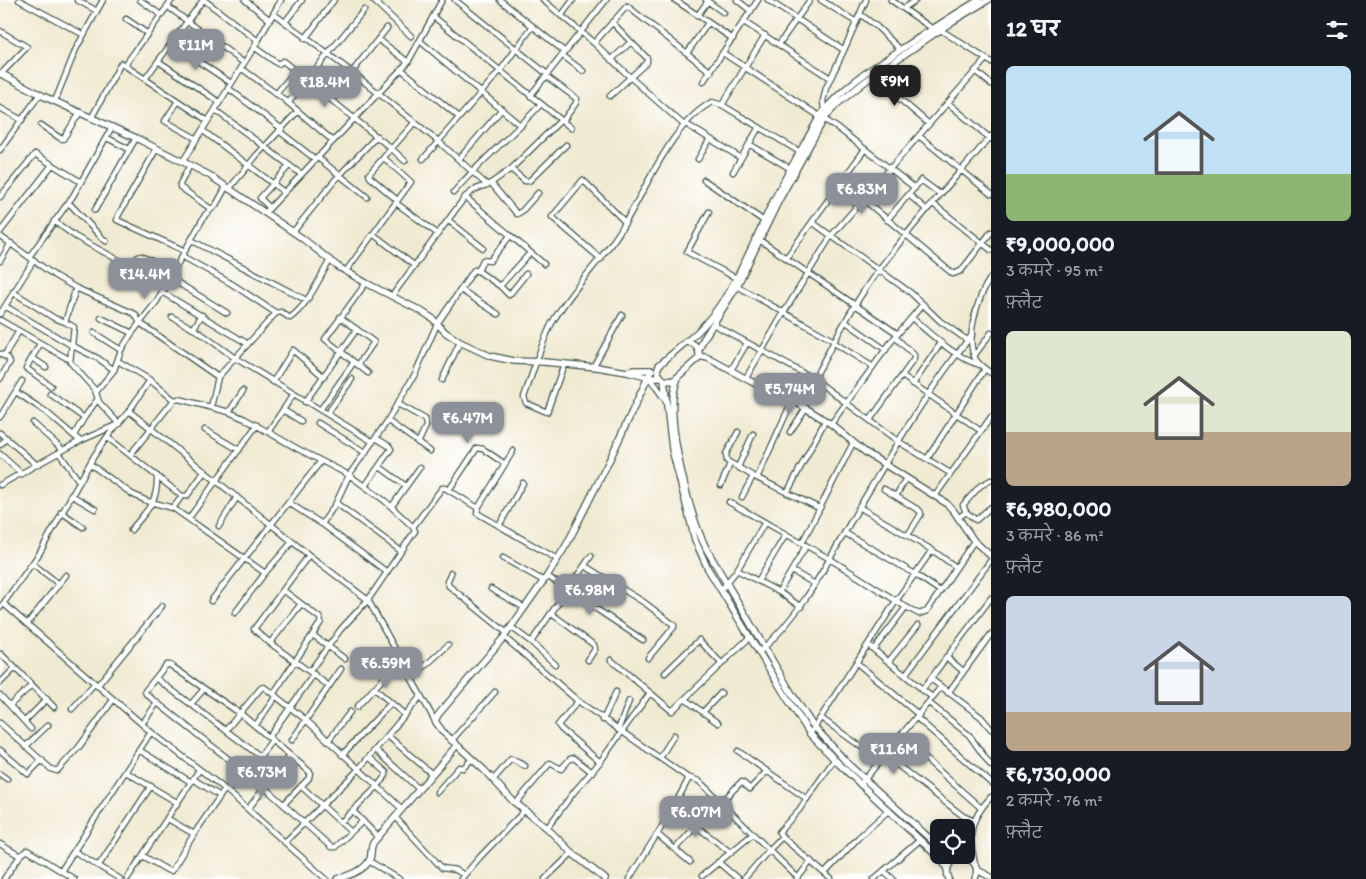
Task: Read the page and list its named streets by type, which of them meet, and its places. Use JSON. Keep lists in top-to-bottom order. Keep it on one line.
{"page":{"heading":"12 घर","price":["₹11M","₹9M","₹18.4M","₹6.83M","₹14.4M","₹5.74M","₹6.47M","₹6.98M","₹6.59M","₹11.6M","₹6.73M","₹6.07M"],"list":[{"name":"₹9,000,000","note":"3 कमरे · 95 m² · फ़्लैट"},{"name":"₹6,980,000","note":"3 कमरे · 86 m² · फ़्लैट"},{"name":"₹6,730,000","note":"2 कमरे · 76 m² · फ़्लैट"}]}}
